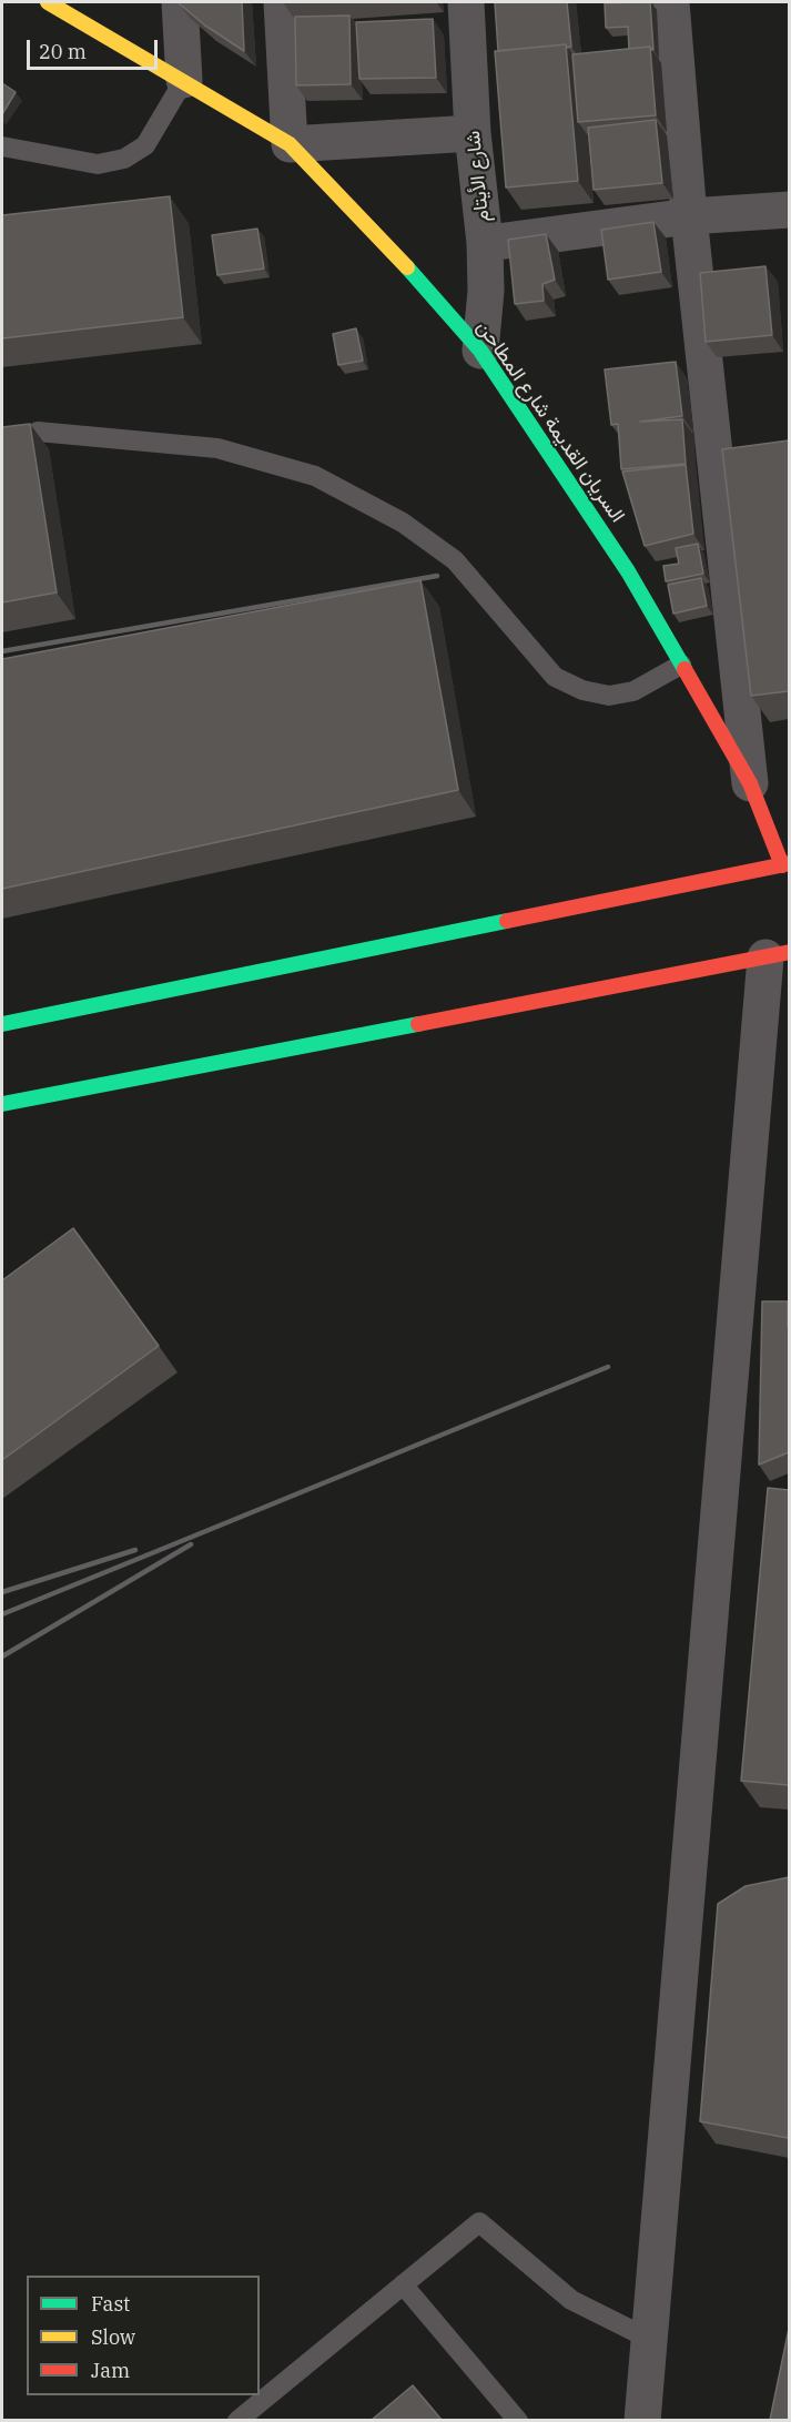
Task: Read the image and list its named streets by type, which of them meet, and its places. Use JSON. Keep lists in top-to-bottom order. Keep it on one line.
{"streets":{"main road":["السريان القديمة شارع المطاحن"],"street":["شارع الأيتام"]},"crossings":[["شارع الأيتام","السريان القديمة شارع المطاحن"]],"legend":["Fast","Slow","Jam"],"scale_bar":"20 m"}
